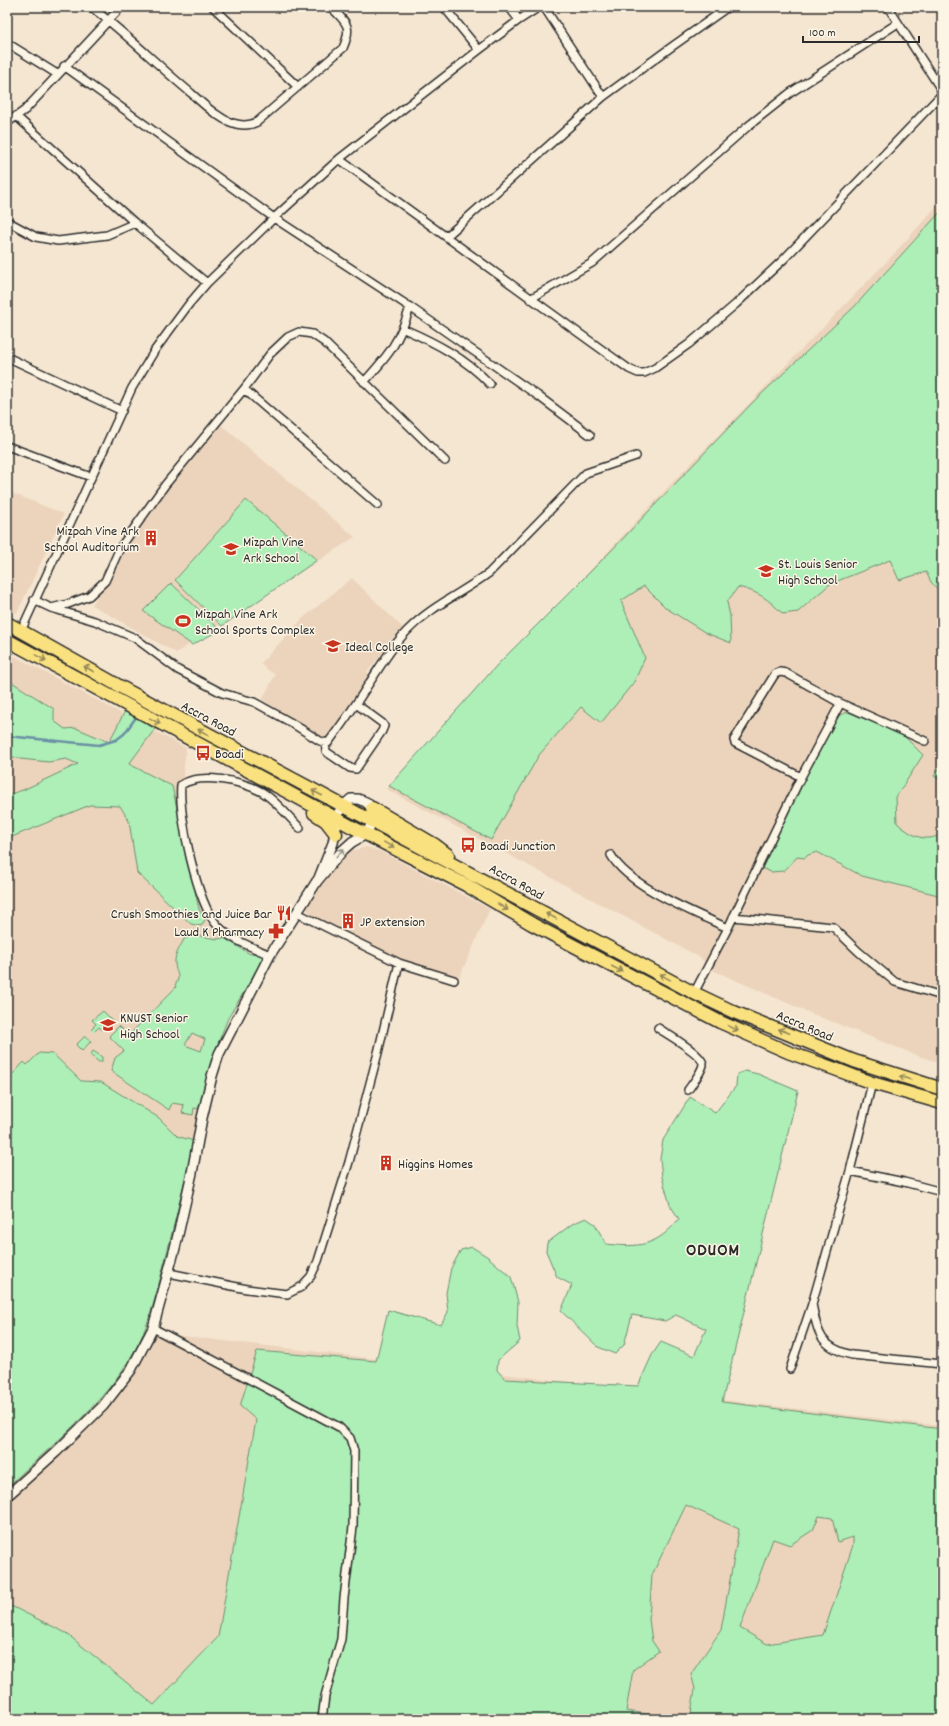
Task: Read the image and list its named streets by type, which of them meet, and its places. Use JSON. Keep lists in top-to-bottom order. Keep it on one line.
{"streets":{"highway":["Accra Road"]},"districts":["ODUOM"],"places":{"building":["Mizpah Vine Ark School Auditorium","JP extension","Higgins Homes"],"school or university":["Mizpah Vine Ark School","St. Louis Senior High School","Ideal College","KNUST Senior High School"],"sports":["Mizpah Vine Ark School Sports Complex"],"bus stop":["Boadi","Boadi Junction"],"restaurant":["Crush Smoothies and Juice Bar"],"pharmacy":["Laud K Pharmacy"]},"scale_bar":"100 m"}
